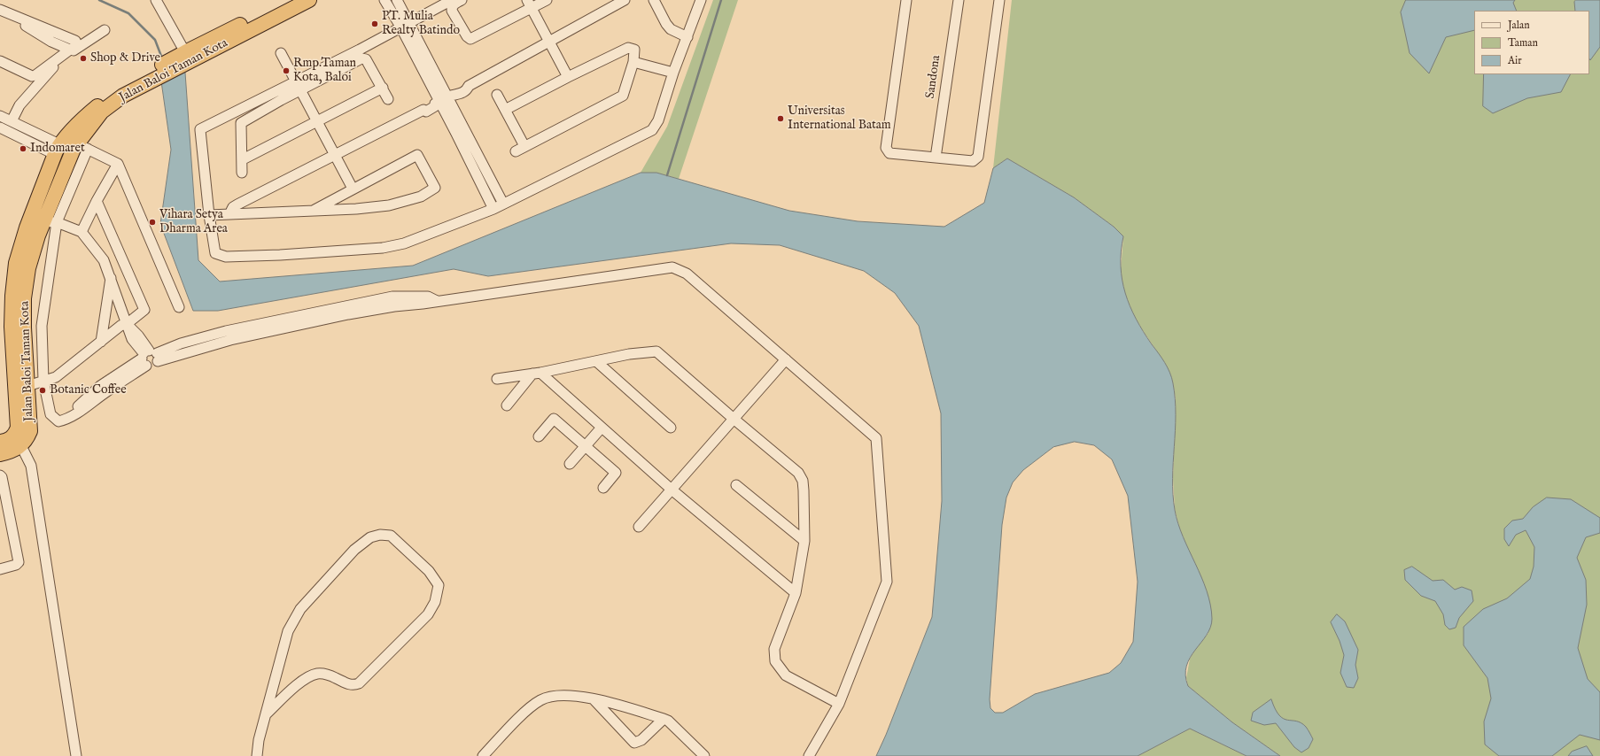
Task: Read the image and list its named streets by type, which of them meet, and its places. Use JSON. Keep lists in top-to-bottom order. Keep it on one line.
{"streets":{"highway":["Jalan Baloi Taman Kota"],"street":["Sandona"]},"places":["PT. Mulia Realty Batindo","Shop & Drive","Rmp.Taman Kota, Baloi","Universitas International Batam","Indomaret","Vihara Setya Dharma Area","Botanic Coffee"],"legend":["Jalan","Taman","Air"]}
